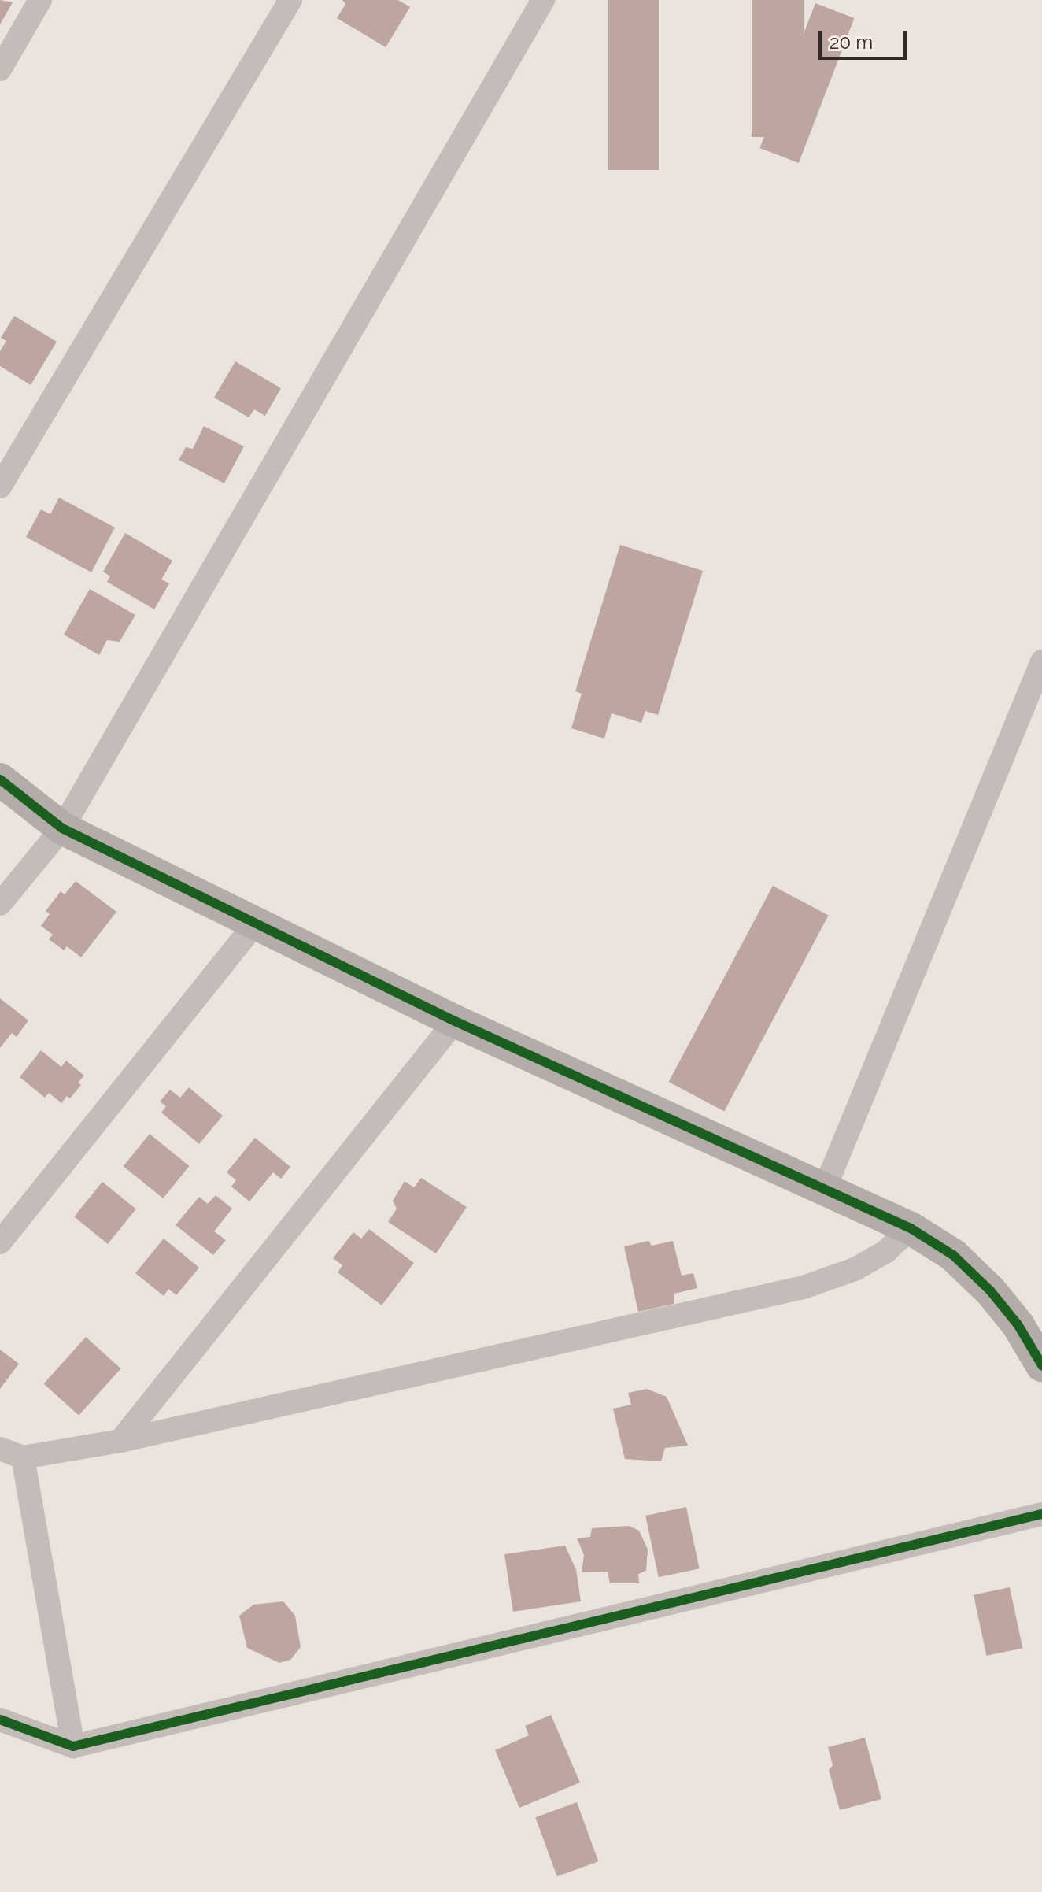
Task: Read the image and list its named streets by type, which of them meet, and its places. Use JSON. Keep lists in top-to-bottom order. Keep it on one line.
{"scale_bar":"20 m"}
